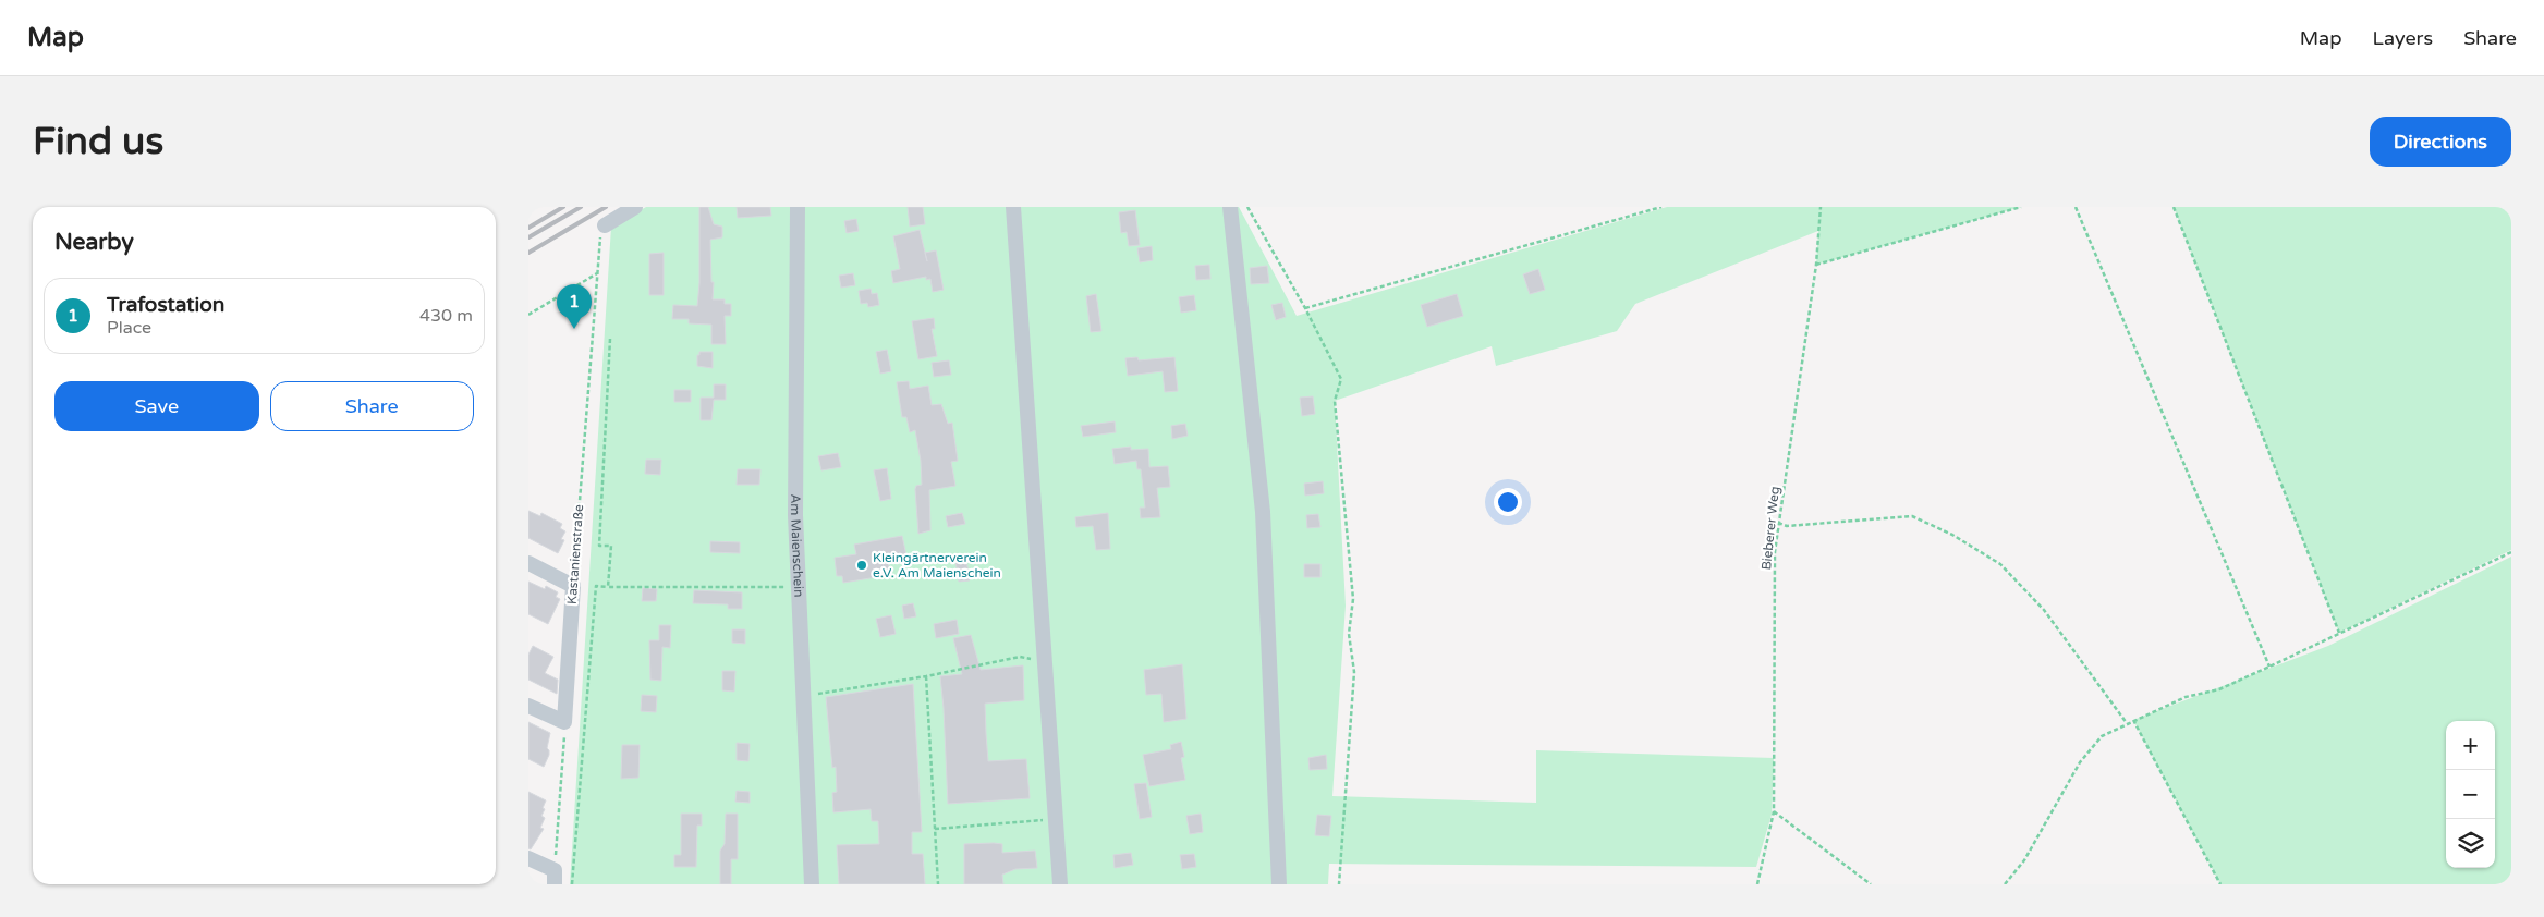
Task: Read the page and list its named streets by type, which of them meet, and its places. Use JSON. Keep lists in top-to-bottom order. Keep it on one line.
{"streets":{"street":["Am Maienschein","Kastanienstraße"],"path":["Bieberer Weg"]},"places":["Kleingärtnerverein e.V. Am Maienschein"],"page":{"header":"Map","nav":["Map","Layers","Share"],"buttons":["Directions",["Save","Share"]],"title":"Find us","heading":"Nearby","list":[{"mark":"1","name":"Trafostation","note":"Place","value":"430 m"}],"pins":"1","map_buttons":["+","−"]}}
